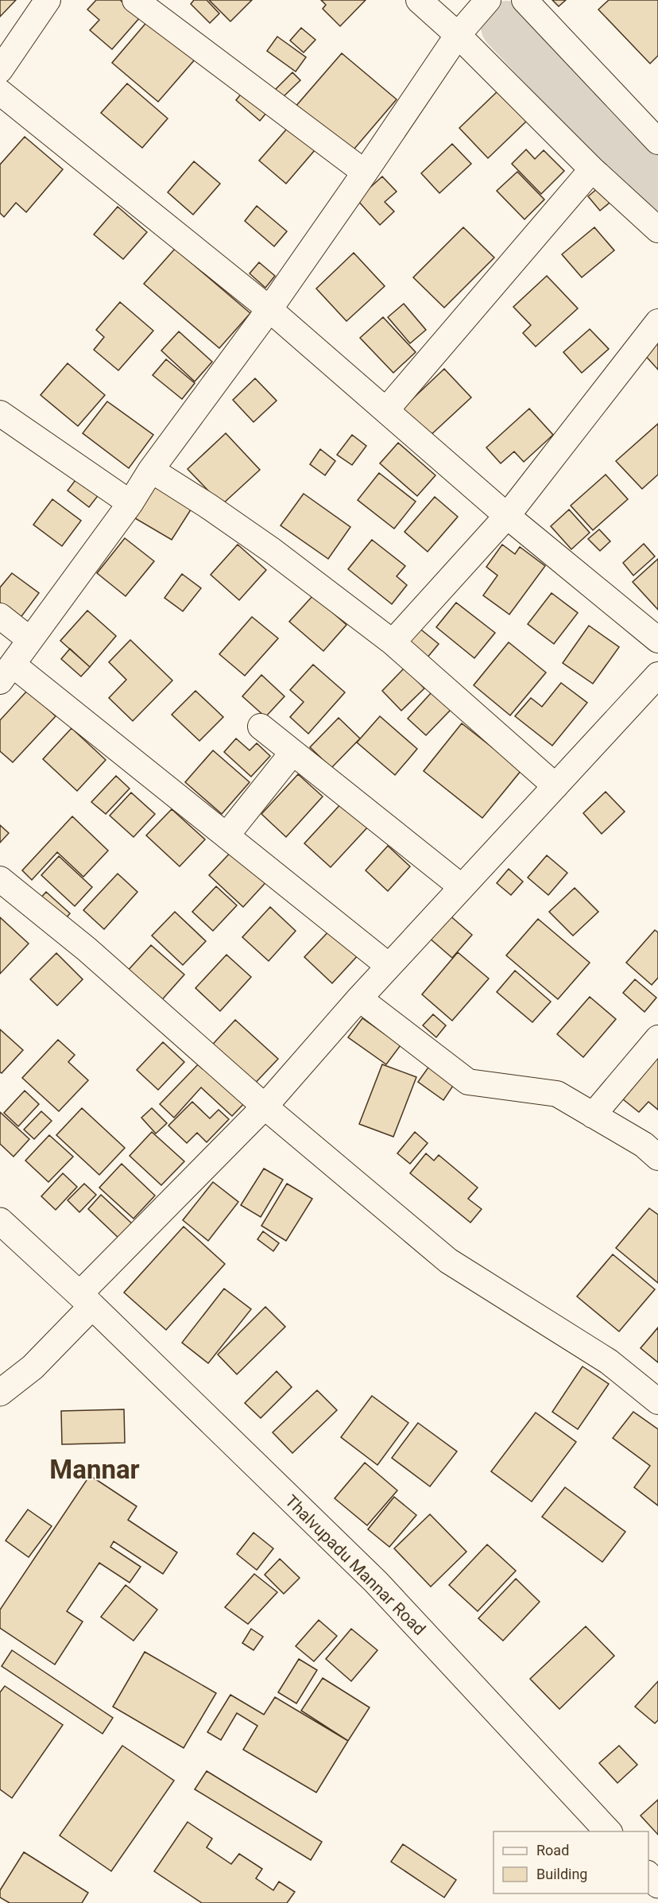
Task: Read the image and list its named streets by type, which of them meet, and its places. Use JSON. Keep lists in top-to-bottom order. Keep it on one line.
{"streets":{"street":["Thalvupadu Mannar Road"]},"districts":["Mannar"],"legend":["Road","Building"]}
